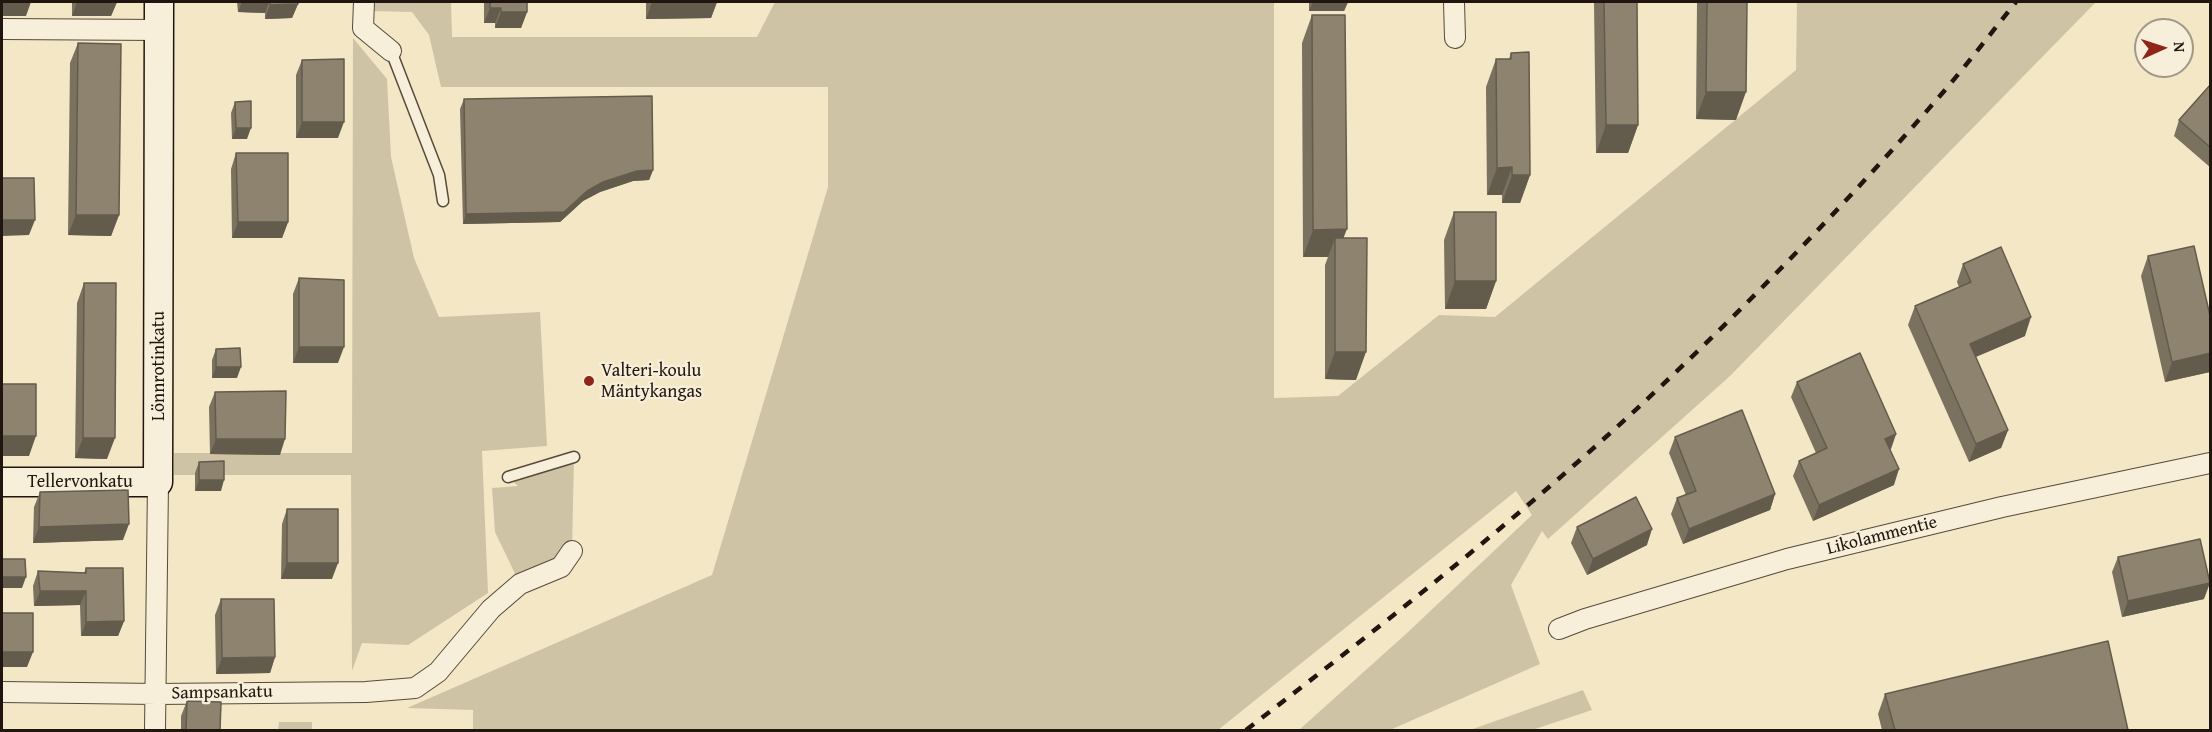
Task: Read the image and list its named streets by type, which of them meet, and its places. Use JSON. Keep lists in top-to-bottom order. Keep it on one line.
{"streets":{"street":["Lönnrotinkatu","Tellervonkatu","Likolammentie","Sampsankatu"]},"crossings":[["Lönnrotinkatu","Tellervonkatu"],["Lönnrotinkatu","Sampsankatu"]],"places":["Valteri-koulu Mäntykangas"],"north":"right"}
